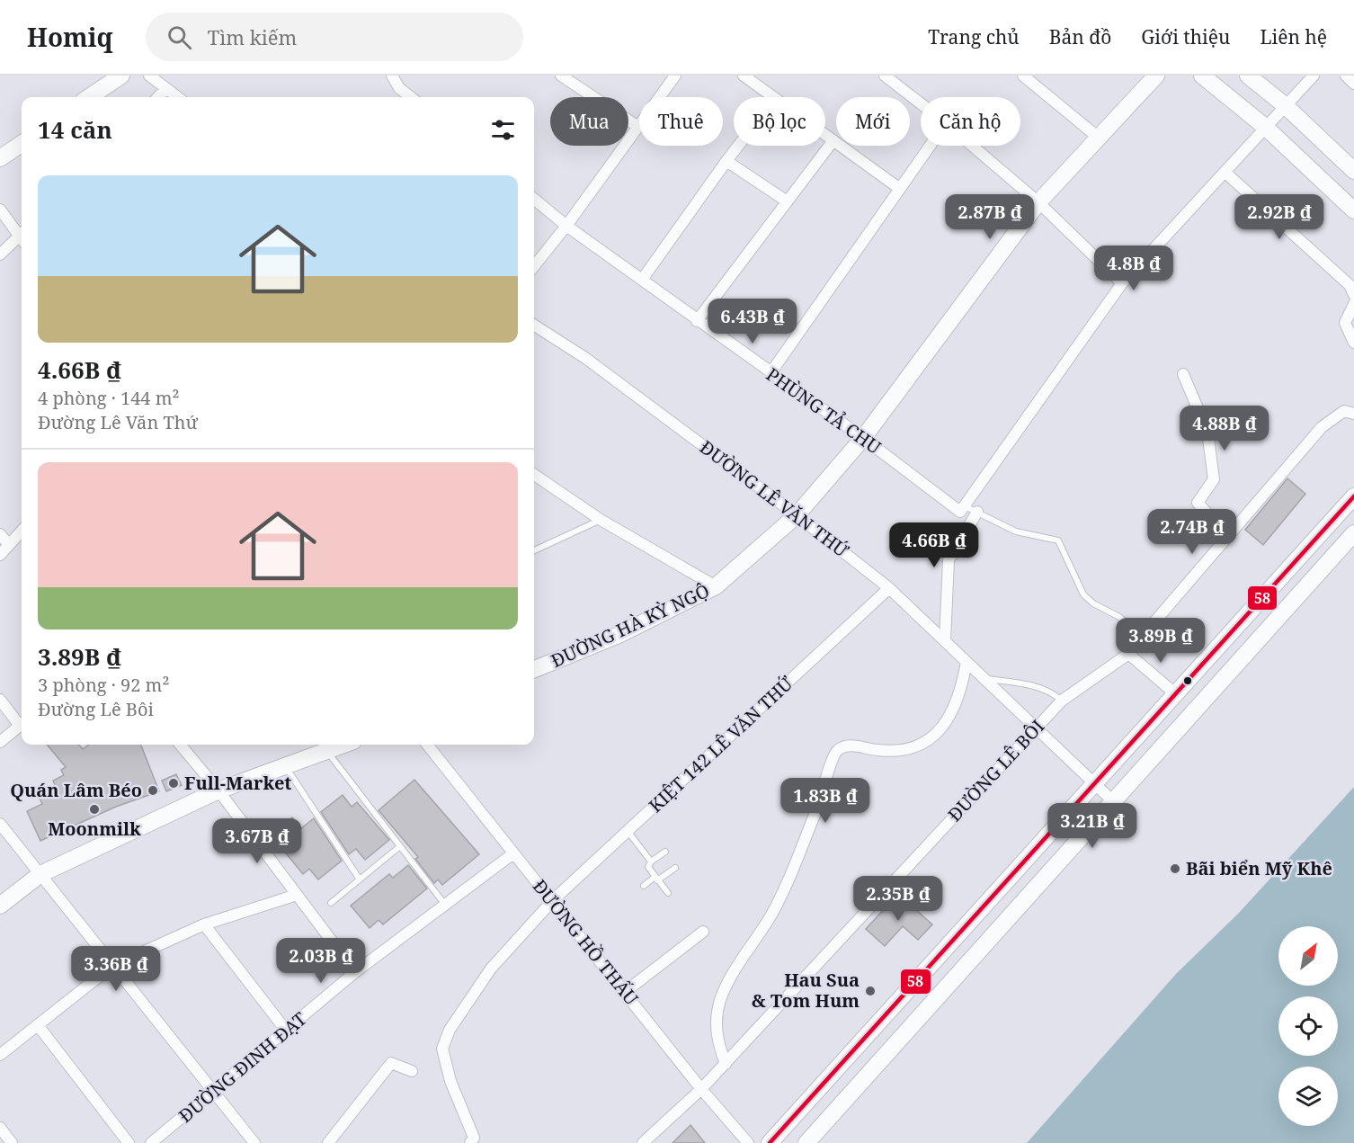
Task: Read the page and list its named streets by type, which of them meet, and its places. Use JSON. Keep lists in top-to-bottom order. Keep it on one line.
{"streets":{"street":["PHÙNG TẢ CHU","ĐƯỜNG LÊ VĂN THỨ","ĐƯỜNG HÀ KỲ NGỘ","KIỆT 142 LÊ VĂN THỨ","ĐƯỜNG LÊ BÔI","ĐƯỜNG HỒ THẤU","ĐƯỜNG ĐINH ĐẠT"]},"crossings":[["PHÙNG TẢ CHU","ĐƯỜNG HÀ KỲ NGỘ"],["ĐƯỜNG LÊ VĂN THỨ","ĐƯỜNG HÀ KỲ NGỘ"],["ĐƯỜNG LÊ VĂN THỨ","KIỆT 142 LÊ VĂN THỨ"],["ĐƯỜNG LÊ VĂN THỨ","ĐƯỜNG LÊ BÔI"],["KIỆT 142 LÊ VĂN THỨ","ĐƯỜNG HỒ THẤU"],["ĐƯỜNG LÊ BÔI","ĐƯỜNG HỒ THẤU"],["ĐƯỜNG HỒ THẤU","ĐƯỜNG ĐINH ĐẠT"]],"places":["Full-Market","Quán Lâm Béo","Moonmilk","Bãi biển Mỹ Khê","Hau Sua & Tom Hum"],"lines":["transit line 58"],"north":"top right","page":{"header":"Homiq","search":"Tìm kiếm","nav":["Trang chủ","Bản đồ","Giới thiệu","Liên hệ"],"chip":["Mua","Thuê","Bộ lọc","Mới","Căn hộ"],"heading":"14 căn","list":[{"name":"4.66B ₫","note":"4 phòng · 144 m² · Đường Lê Văn Thứ"},{"name":"3.89B ₫","note":"3 phòng · 92 m² · Đường Lê Bôi"}],"price":["2.87B ₫","2.92B ₫","4.8B ₫","6.43B ₫","4.88B ₫","2.74B ₫","4.66B ₫","3.89B ₫","1.83B ₫","3.21B ₫","3.67B ₫","2.35B ₫","2.03B ₫","3.36B ₫"]}}
